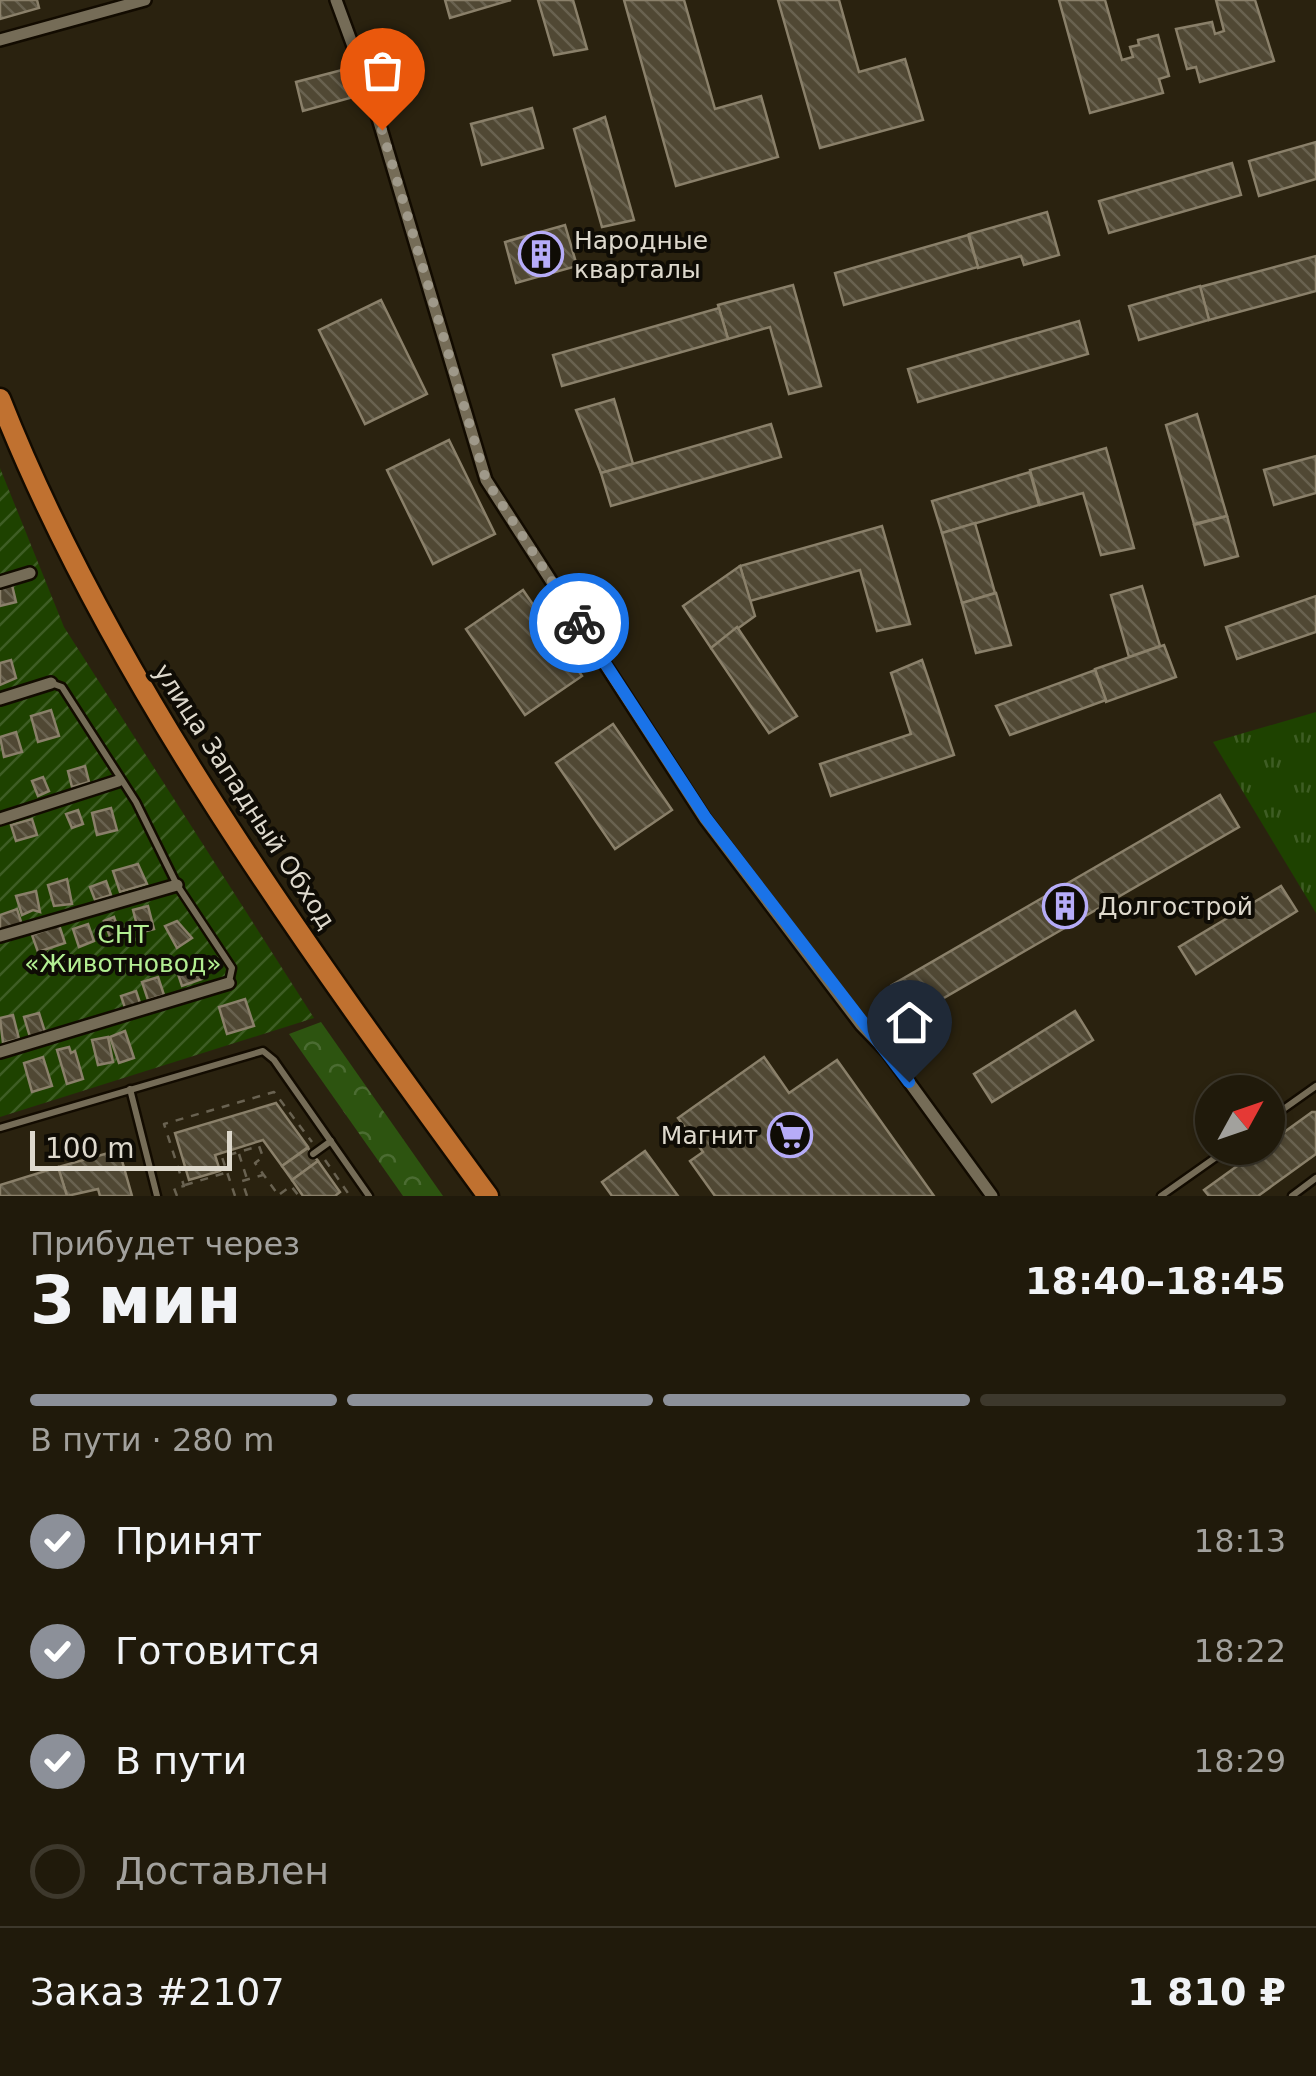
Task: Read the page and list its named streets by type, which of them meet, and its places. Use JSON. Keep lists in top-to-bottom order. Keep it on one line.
{"streets":{"highway":["улица Западный Обход"]},"parks":["СНТ «Животновод»"],"places":{"building":["Народные кварталы","Долгострой"],"supermarket":["Магнит"]},"scale_bar":"100 m","north":"top right","page":{"scale":"100 m","heading":["3 мин","Прибудет через","18:40–18:45"],"panel":["Заказ #2107","1 810 ₽"],"bar":"В пути · 280 m","list":[["Принят","18:13"],["Готовится","18:22"],["В пути","18:29"],"Доставлен"]}}
